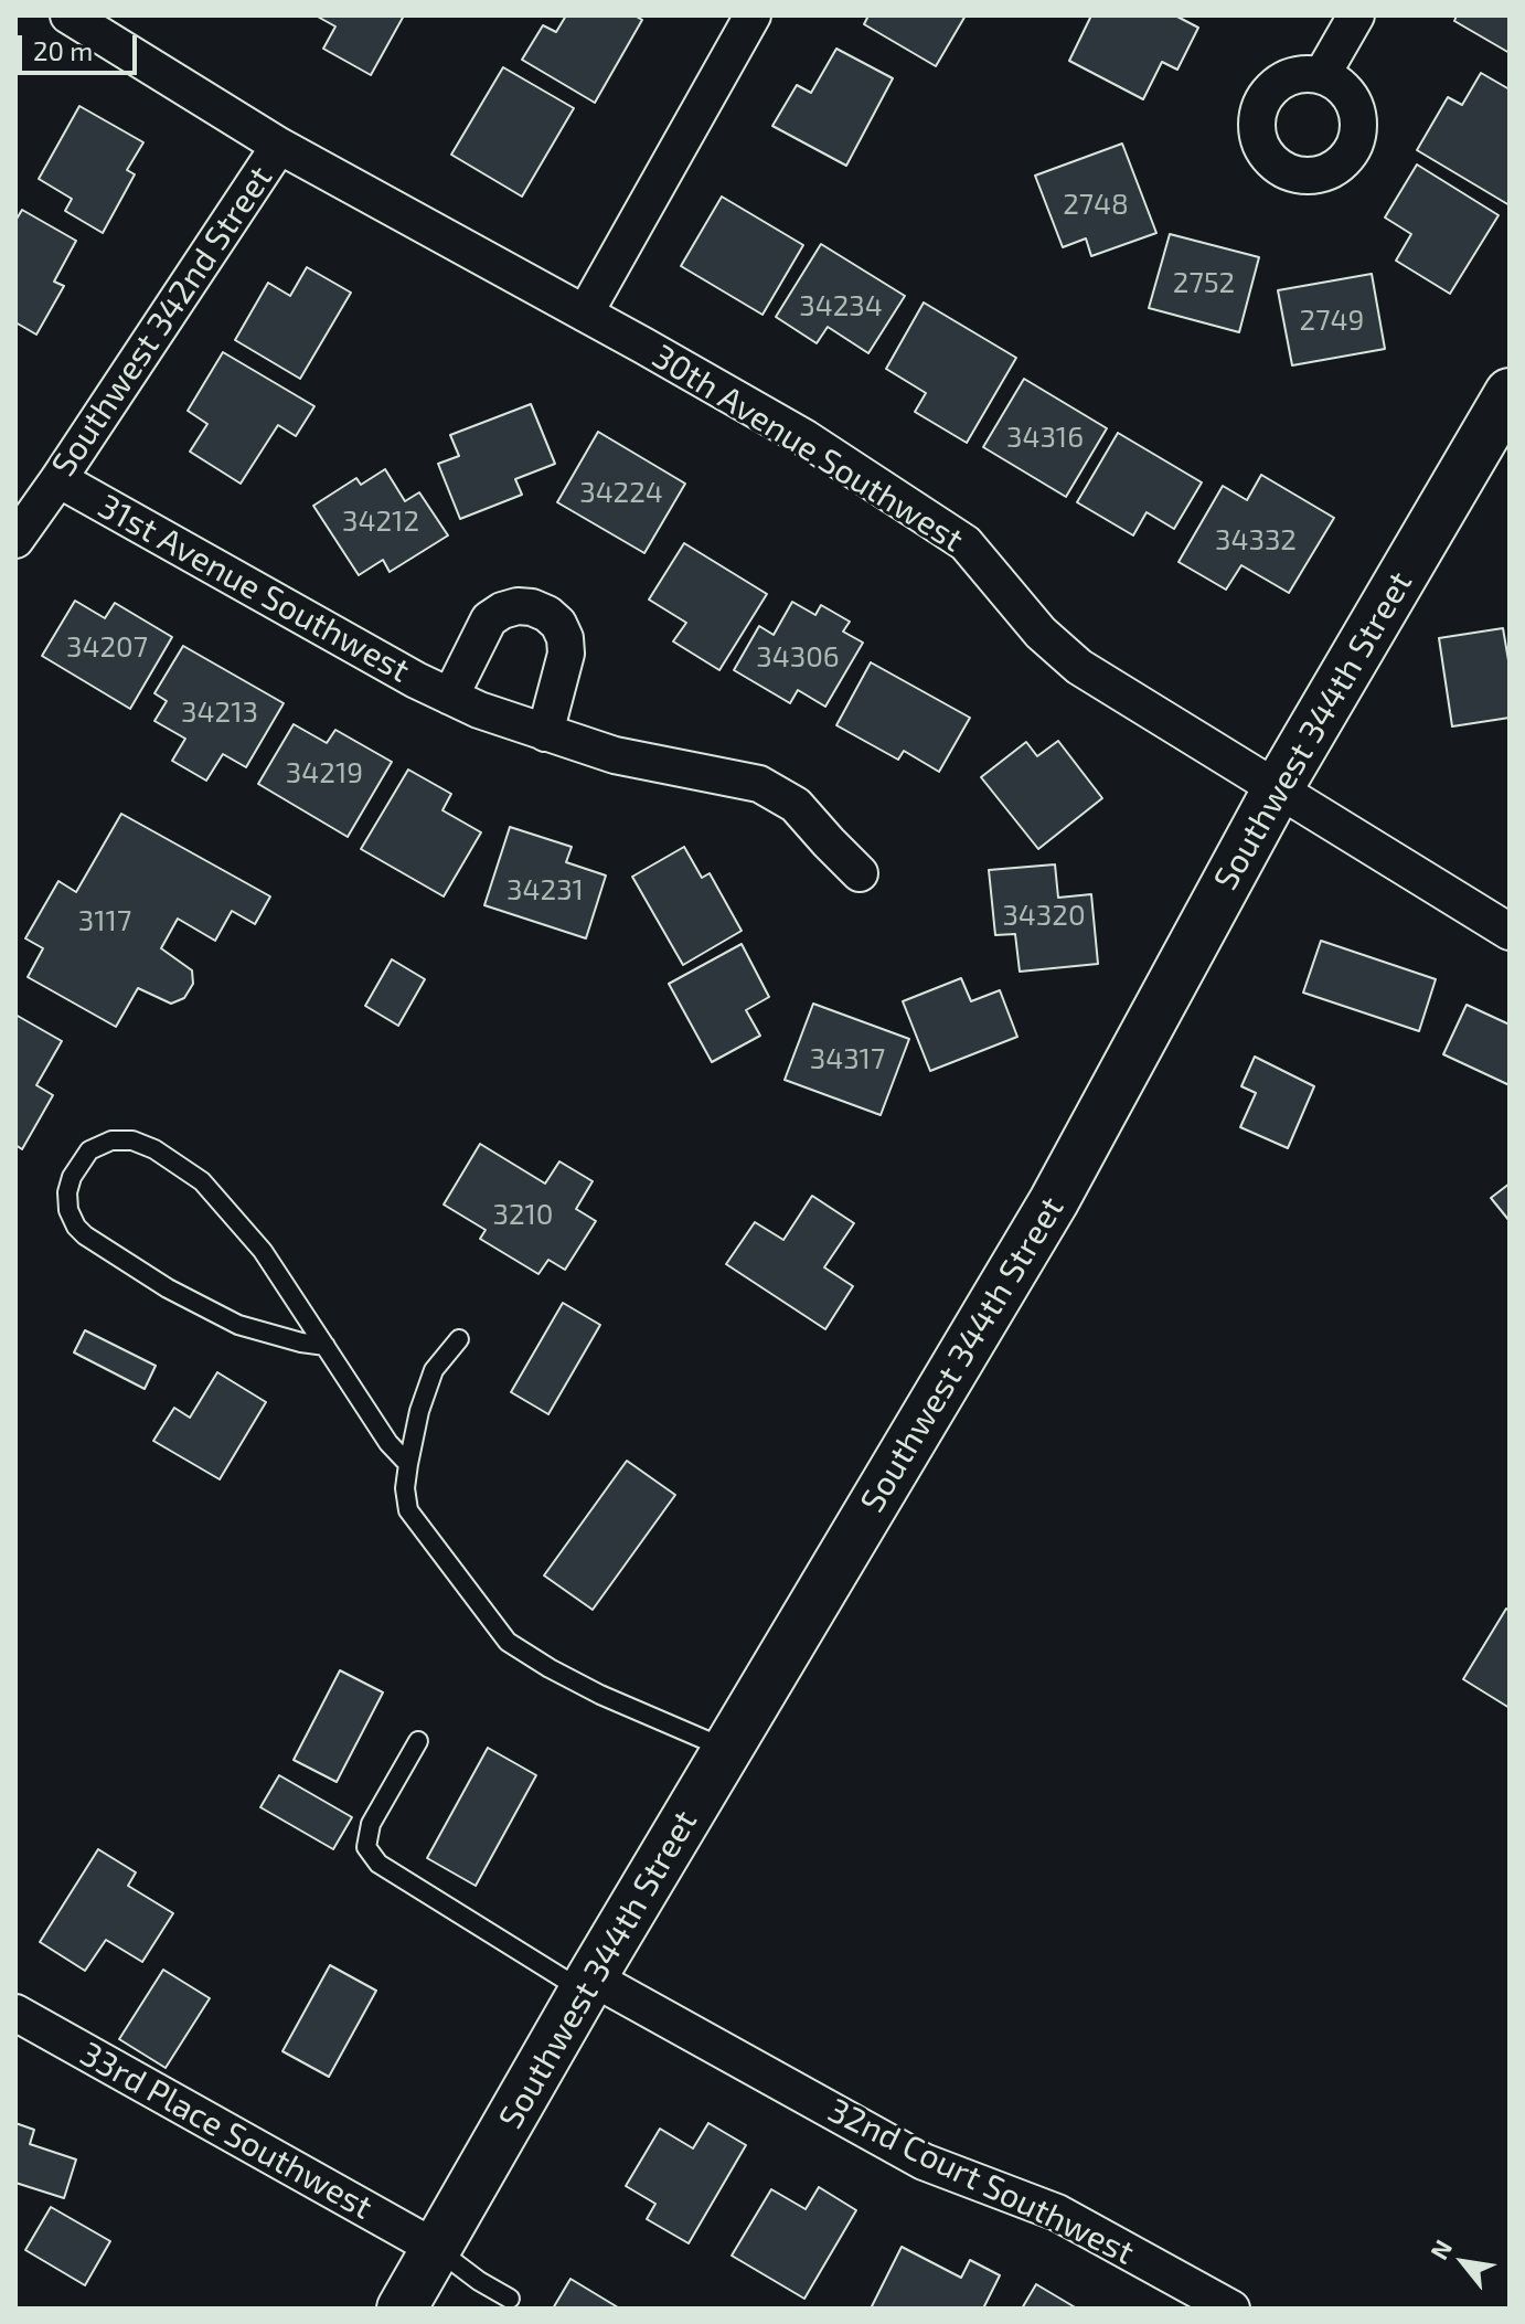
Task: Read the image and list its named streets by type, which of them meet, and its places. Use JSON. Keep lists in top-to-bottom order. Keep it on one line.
{"streets":{"street":["Southwest 342nd Street","30th Avenue Southwest","31st Avenue Southwest","Southwest 344th Street","33rd Place Southwest","32nd Court Southwest"]},"crossings":[["Southwest 342nd Street","30th Avenue Southwest"],["Southwest 342nd Street","31st Avenue Southwest"],["30th Avenue Southwest","Southwest 344th Street"],["Southwest 344th Street","33rd Place Southwest"],["Southwest 344th Street","32nd Court Southwest"]],"house_numbers":["2748","2752","34234","2749","34316","34224","34212","34332","34207","34306","34213","34219","34231","34320","3117","34317","3210"],"scale_bar":"20 m","north":"top left"}
